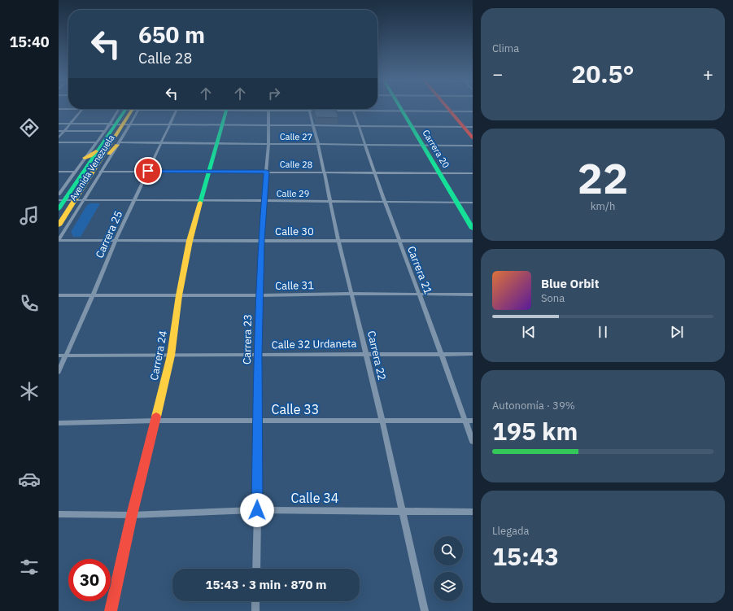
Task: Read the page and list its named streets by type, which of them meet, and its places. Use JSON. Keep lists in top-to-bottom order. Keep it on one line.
{"streets":{"street":["Calle 27","Carrera 20","Calle 28","Avenida Venezuela","Calle 29","Calle 30","Carrera 25","Carrera 21","Calle 31","Carrera 23","Calle 32 Urdaneta","Carrera 24","Carrera 22","Calle 33","Calle 34"]},"crossings":[["Calle 27","Carrera 20"],["Calle 27","Avenida Venezuela"],["Calle 27","Carrera 25"],["Calle 27","Carrera 21"],["Calle 27","Carrera 23"],["Calle 27","Carrera 24"],["Calle 27","Carrera 22"],["Carrera 20","Calle 28"],["Carrera 20","Calle 29"],["Calle 28","Avenida Venezuela"],["Calle 28","Carrera 25"],["Calle 28","Carrera 21"],["Calle 28","Carrera 23"],["Calle 28","Carrera 24"],["Calle 28","Carrera 22"],["Avenida Venezuela","Calle 29"],["Avenida Venezuela","Calle 30"],["Calle 29","Carrera 25"],["Calle 29","Carrera 21"],["Calle 29","Carrera 23"],["Calle 29","Carrera 24"],["Calle 29","Carrera 22"],["Calle 30","Carrera 25"],["Calle 30","Carrera 21"],["Calle 30","Carrera 23"],["Calle 30","Carrera 24"],["Calle 30","Carrera 22"],["Carrera 25","Calle 31"],["Carrera 25","Calle 32 Urdaneta"],["Carrera 21","Calle 31"],["Carrera 21","Calle 32 Urdaneta"],["Carrera 21","Calle 33"],["Calle 31","Carrera 23"],["Calle 31","Carrera 24"],["Calle 31","Carrera 22"],["Carrera 23","Calle 32 Urdaneta"],["Carrera 23","Calle 33"],["Carrera 23","Calle 34"],["Calle 32 Urdaneta","Carrera 24"],["Calle 32 Urdaneta","Carrera 22"],["Carrera 24","Calle 33"],["Carrera 24","Calle 34"],["Carrera 22","Calle 33"],["Carrera 22","Calle 34"]],"page":{"tabs":"15:40","tile":["Clima",["22","km/h"],["Autonomía · 39%","195 km"],["Llegada","15:43"]],"turn":["650 m","Calle 28"],"heat":["−","20.5°","+"],"song":["Blue Orbit","Sona"],"limit":"30","trip":"15:43 · 3 min · 870 m"}}
